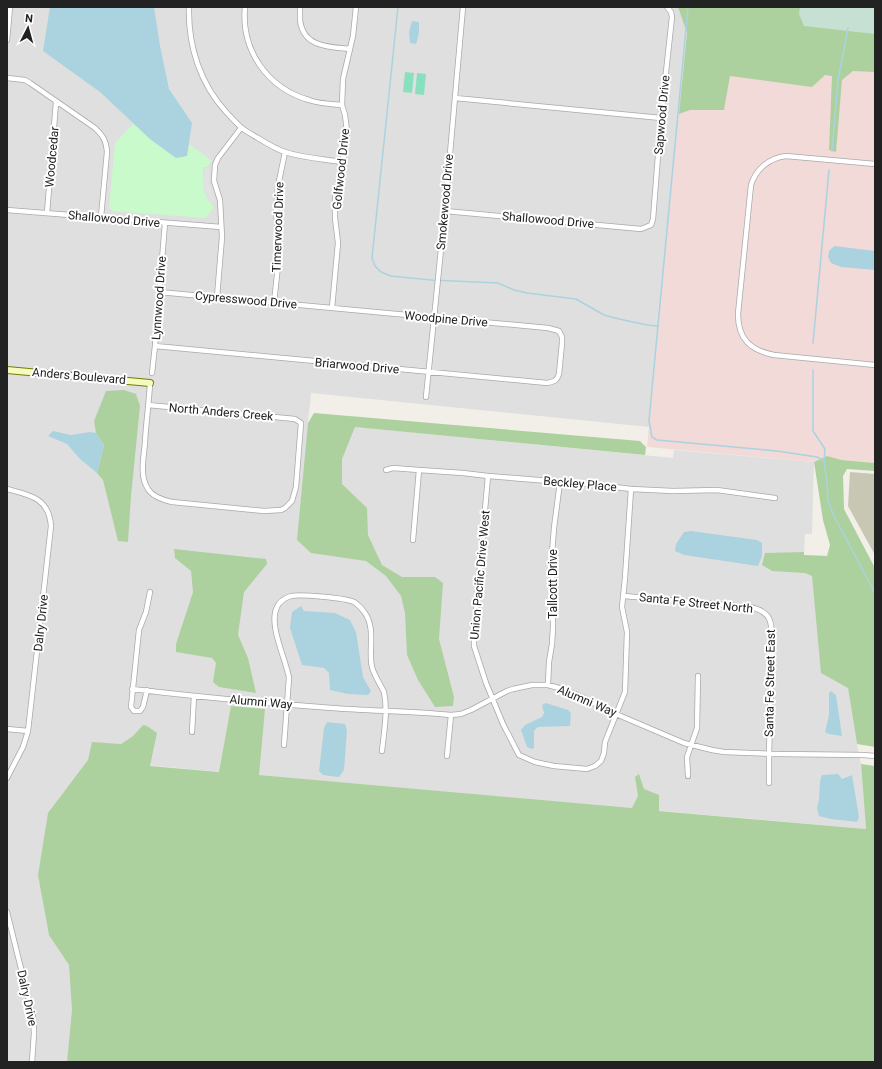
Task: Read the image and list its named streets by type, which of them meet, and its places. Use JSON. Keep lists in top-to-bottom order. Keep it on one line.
{"streets":{"street":["Sapwood Drive","Woodcedar","Golfwood Drive","Smokewood Drive","Shallowood Drive","Timerwood Drive","Lynnwood Drive","Cypresswood Drive","Woodpine Drive","Briarwood Drive","Anders Boulevard","North Anders Creek","Beckley Place","Union Pacific Drive West","Tallcott Drive","Santa Fe Street North","Dalry Drive","Santa Fe Street East","Alumni Way"]},"crossings":[["Sapwood Drive","Shallowood Drive"],["Woodcedar","Shallowood Drive"],["Golfwood Drive","Cypresswood Drive"],["Golfwood Drive","Woodpine Drive"],["Smokewood Drive","Shallowood Drive"],["Smokewood Drive","Woodpine Drive"],["Smokewood Drive","Briarwood Drive"],["Shallowood Drive","Lynnwood Drive"],["Timerwood Drive","Cypresswood Drive"],["Lynnwood Drive","Cypresswood Drive"],["Lynnwood Drive","Briarwood Drive"],["Cypresswood Drive","Woodpine Drive"],["Woodpine Drive","Briarwood Drive"],["Beckley Place","Union Pacific Drive West"],["Beckley Place","Tallcott Drive"],["Union Pacific Drive West","Alumni Way"],["Tallcott Drive","Alumni Way"],["Santa Fe Street North","Santa Fe Street East"],["Santa Fe Street East","Alumni Way"]],"north":"top"}
